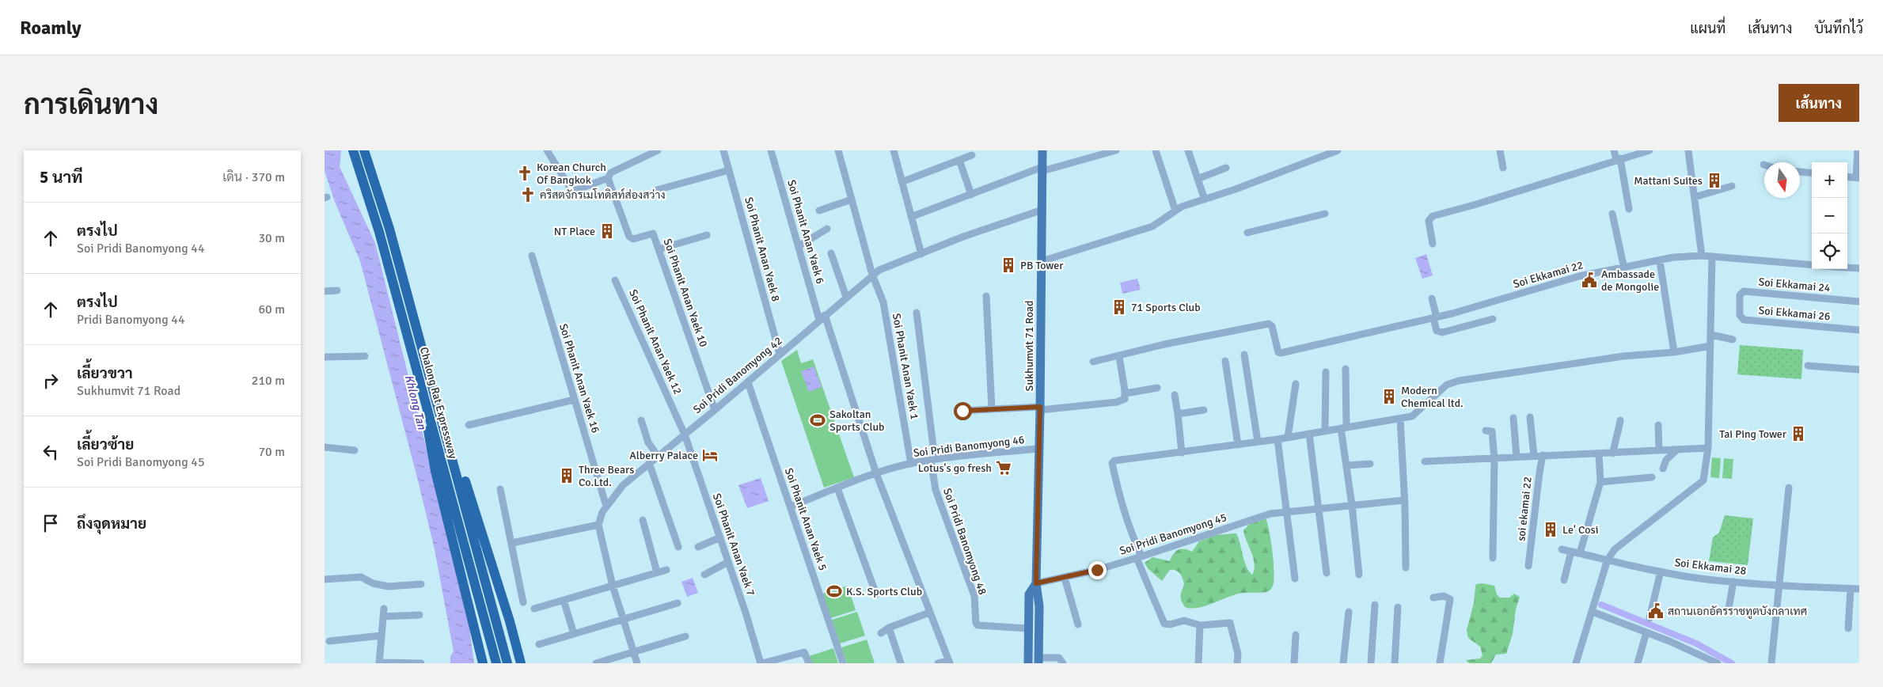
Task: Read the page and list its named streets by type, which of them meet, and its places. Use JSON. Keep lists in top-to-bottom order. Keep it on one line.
{"streets":{"highway":["Chalong Rat Expressway"],"main road":["Sukhumvit 71 Road"],"street":["Soi Phanit Anan Yaek 6","Soi Phanit Anan Yaek 8","Soi Ekkamai 22","Soi Ekkamai 24","Soi Phanit Anan Yaek 10","Soi Ekkamai 26","Soi Phanit Anan Yaek 12","Soi Phanit Anan Yaek 1","Soi Pridi Banomyong 42","Soi Phanit Anan Yaek 16","Soi Pridi Banomyong 46","soi ekamai 22","Soi Phanit Anan Yaek 5","Soi Pridi Banomyong 45","Soi Pridi Banomyong 48","Soi Phanit Anan Yaek 7","Soi Ekkamai 28"]},"crossings":[["Soi Phanit Anan Yaek 6","Soi Pridi Banomyong 42"],["Soi Phanit Anan Yaek 6","Soi Pridi Banomyong 46"],["Soi Phanit Anan Yaek 8","Soi Pridi Banomyong 42"],["Soi Ekkamai 24","Soi Ekkamai 26"],["Soi Phanit Anan Yaek 10","Soi Pridi Banomyong 42"],["Soi Phanit Anan Yaek 12","Soi Pridi Banomyong 42"],["Soi Phanit Anan Yaek 12","Soi Phanit Anan Yaek 7"],["Sukhumvit 71 Road","Soi Pridi Banomyong 42"],["Sukhumvit 71 Road","Soi Pridi Banomyong 46"],["Sukhumvit 71 Road","Soi Pridi Banomyong 45"],["Soi Phanit Anan Yaek 1","Soi Pridi Banomyong 42"],["Soi Phanit Anan Yaek 1","Soi Pridi Banomyong 46"],["Soi Pridi Banomyong 42","Soi Phanit Anan Yaek 16"],["Soi Pridi Banomyong 42","Soi Phanit Anan Yaek 5"],["Soi Pridi Banomyong 42","Soi Phanit Anan Yaek 7"],["Soi Pridi Banomyong 46","Soi Phanit Anan Yaek 5"],["Soi Pridi Banomyong 46","Soi Pridi Banomyong 48"]],"water":["Khlong Tan"],"places":{"church":["Korean Church Of Bangkok","คริสตจักรเมโทดิสท์ส่องสว่าง"],"building":["Mattani Suites","NT Place","PB Tower","71 Sports Club","Modern Chemical ltd.","Tai Ping Tower","Three Bears Co.Ltd.","Le' Cosi"],"public building":["Ambassade de Mongolie","สถานเอกอัครราชทูตบังกลาเทศ"],"sports":["Sakoltan Sports Club","K.S. Sports Club"],"hotel":["Alberry Palace"],"supermarket":["Lotus's go fresh"]},"north":"bottom","page":{"header":"Roamly","nav":["แผนที่","เส้นทาง","บันทึกไว้"],"buttons":"เส้นทาง","title":"การเดินทาง","heading":["5 นาที","เดิน · 370 m"],"map_buttons":["+","−"],"list":[["ตรงไป","Soi Pridi Banomyong 44","30 m"],["ตรงไป","Pridi Banomyong 44","60 m"],["เลี้ยวขวา","Sukhumvit 71 Road","210 m"],["เลี้ยวซ้าย","Soi Pridi Banomyong 45","70 m"],"ถึงจุดหมาย"]}}
